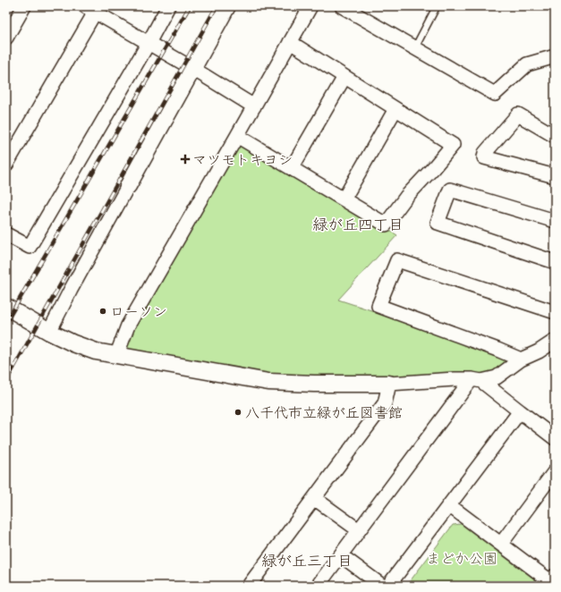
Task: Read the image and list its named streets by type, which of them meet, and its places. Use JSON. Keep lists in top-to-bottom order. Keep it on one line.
{"districts":["緑が丘四丁目","緑が丘三丁目"],"parks":["まどか公園"],"places":{"health":["マツモトキヨシ"],"other":["ローソン","八千代市立緑が丘図書館"]}}
